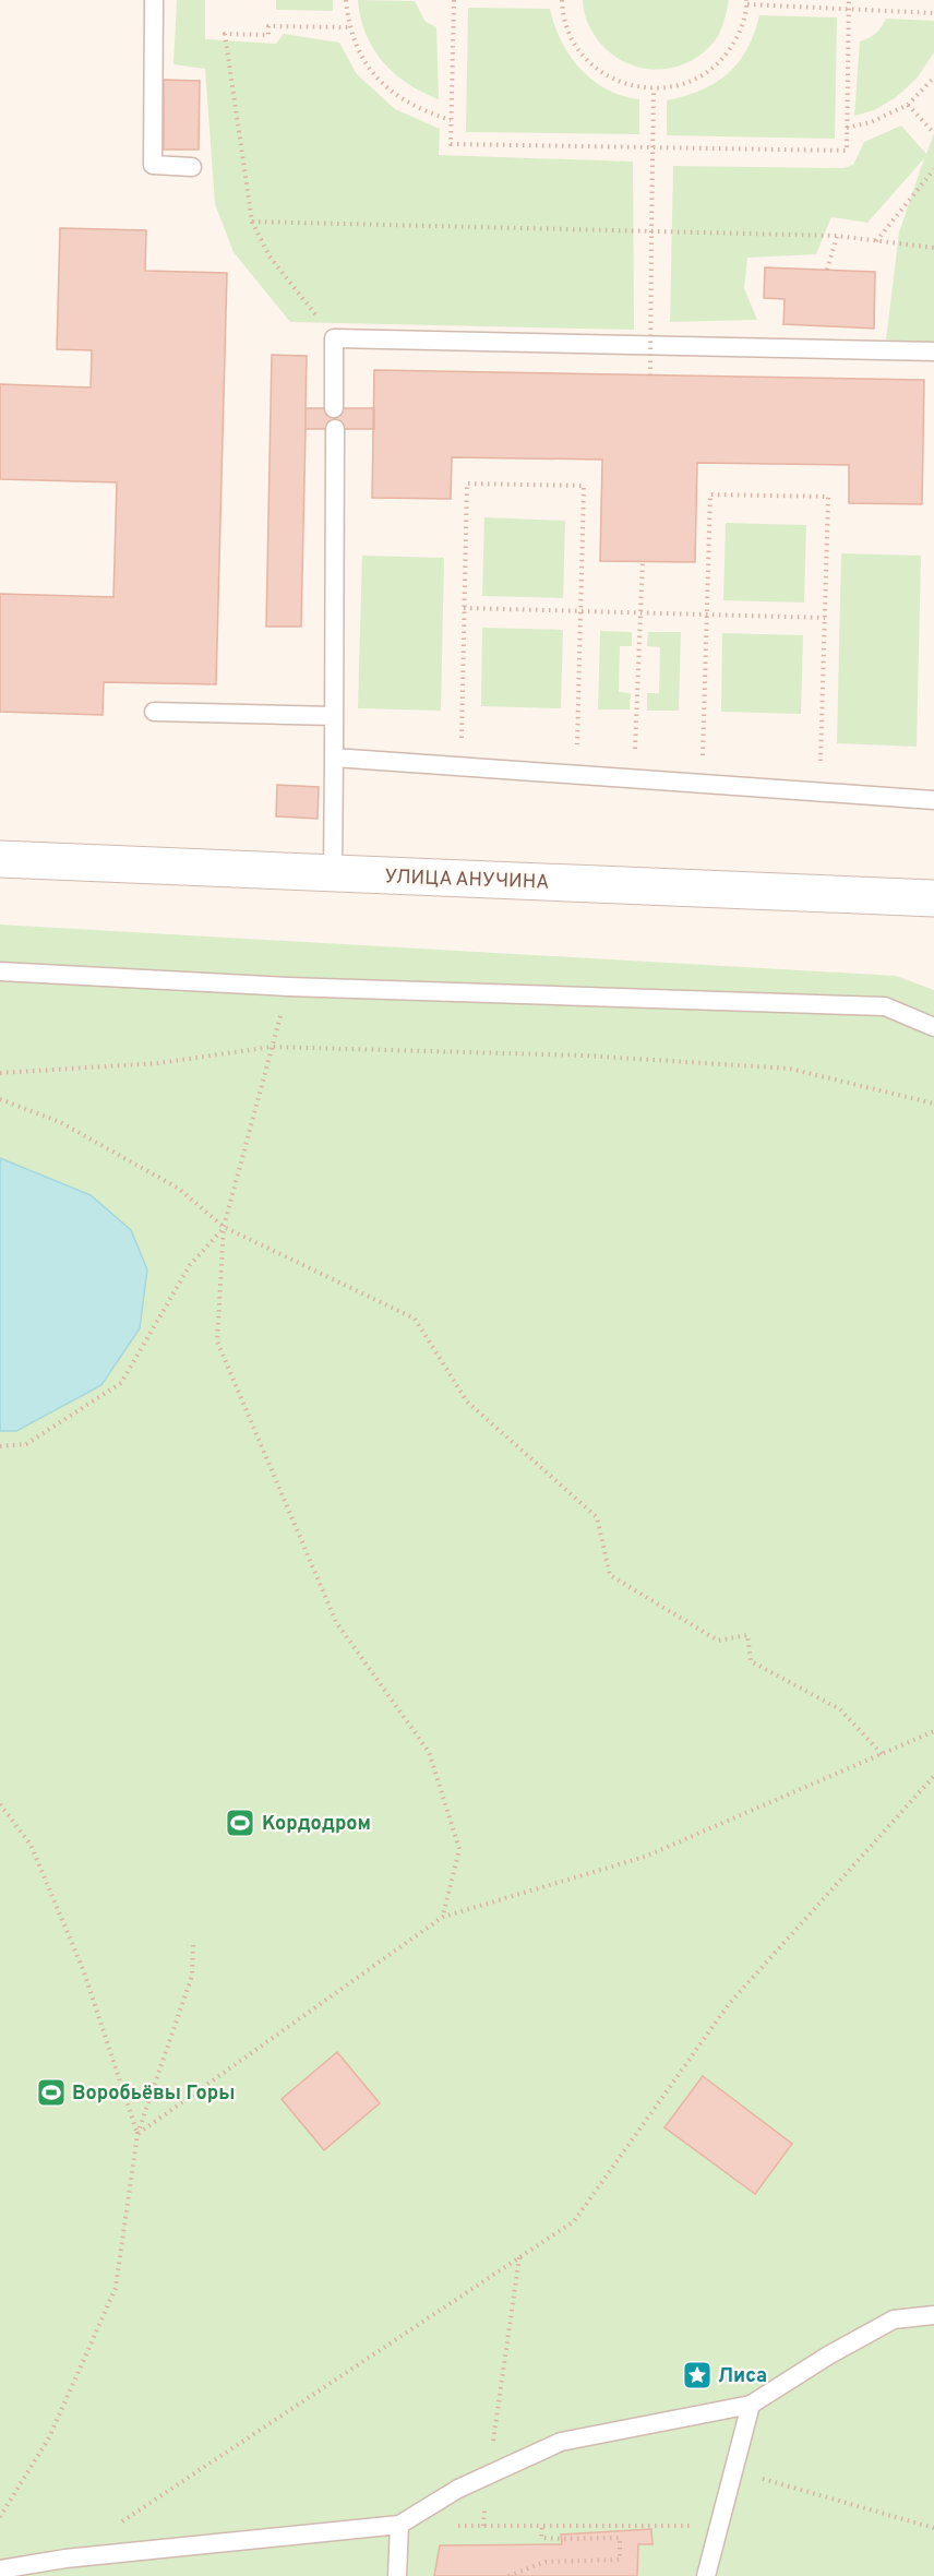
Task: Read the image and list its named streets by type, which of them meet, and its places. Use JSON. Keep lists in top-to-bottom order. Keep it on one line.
{"streets":{"street":["УЛИЦА АНУЧИНА"]},"places":{"sports":["Кордодром","Воробьёвы Горы"],"place":["Лиса"]}}
